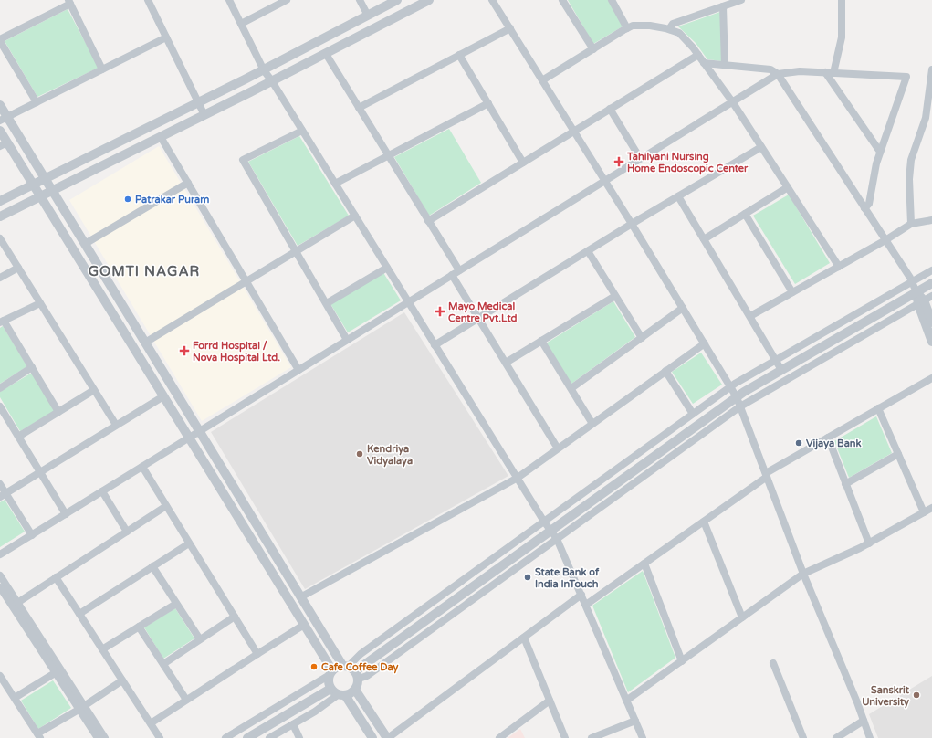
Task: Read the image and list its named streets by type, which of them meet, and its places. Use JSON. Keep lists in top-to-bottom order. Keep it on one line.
{"districts":["GOMTI NAGAR"],"places":{"health":["Tahilyani Nursing Home Endoscopic Center","Mayo Medical Centre Pvt.Ltd","Forrd Hospital / Nova Hospital Ltd."],"other":["Patrakar Puram","Vijaya Bank","Kendriya Vidyalaya","State Bank of India InTouch","Cafe Coffee Day","Sanskrit University"]}}
